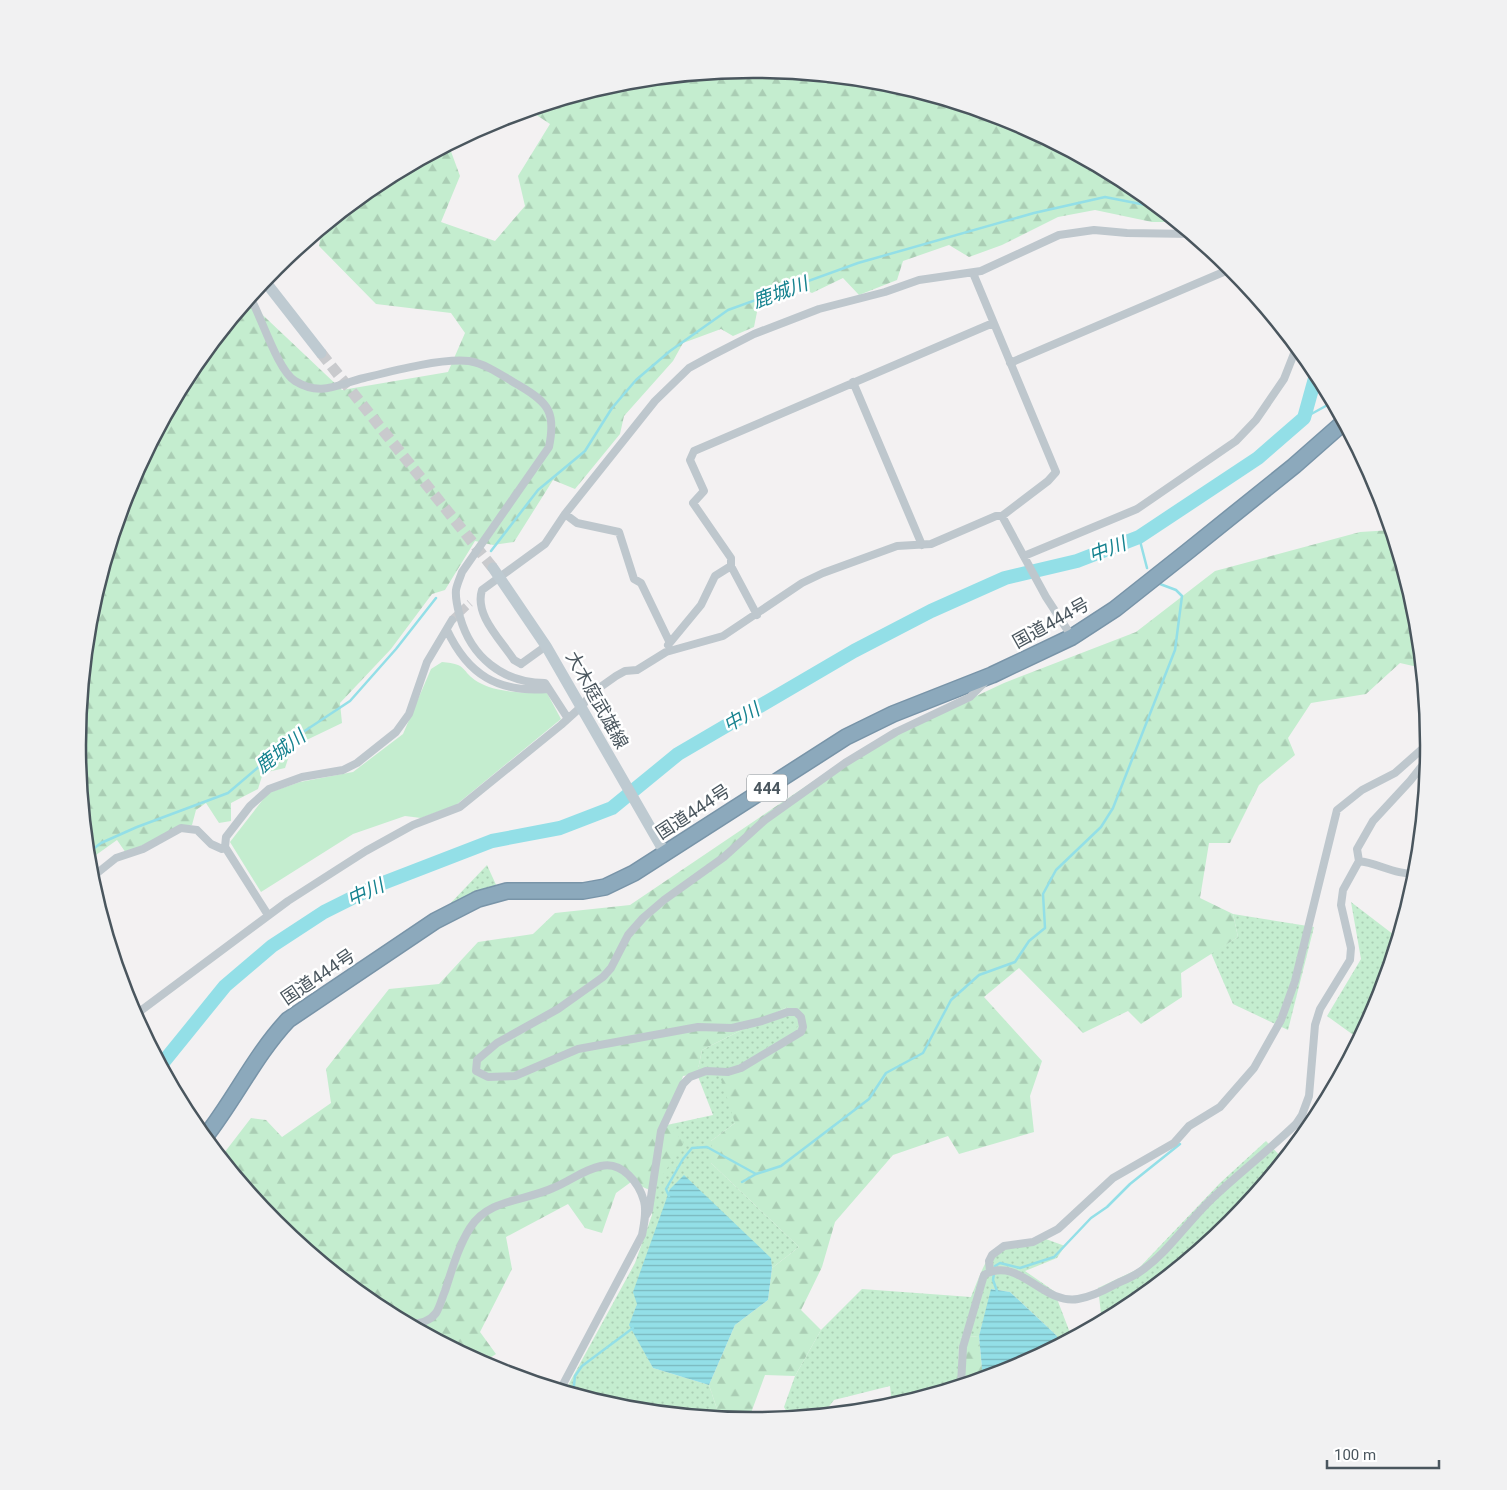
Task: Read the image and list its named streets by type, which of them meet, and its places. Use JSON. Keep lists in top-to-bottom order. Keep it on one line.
{"streets":{"highway":["国道444号","444"],"main road":["大木庭武雄線"]},"crossings":[["国道444号","大木庭武雄線"]],"water":["鹿城川","中川"],"scale_bar":"100 m"}
